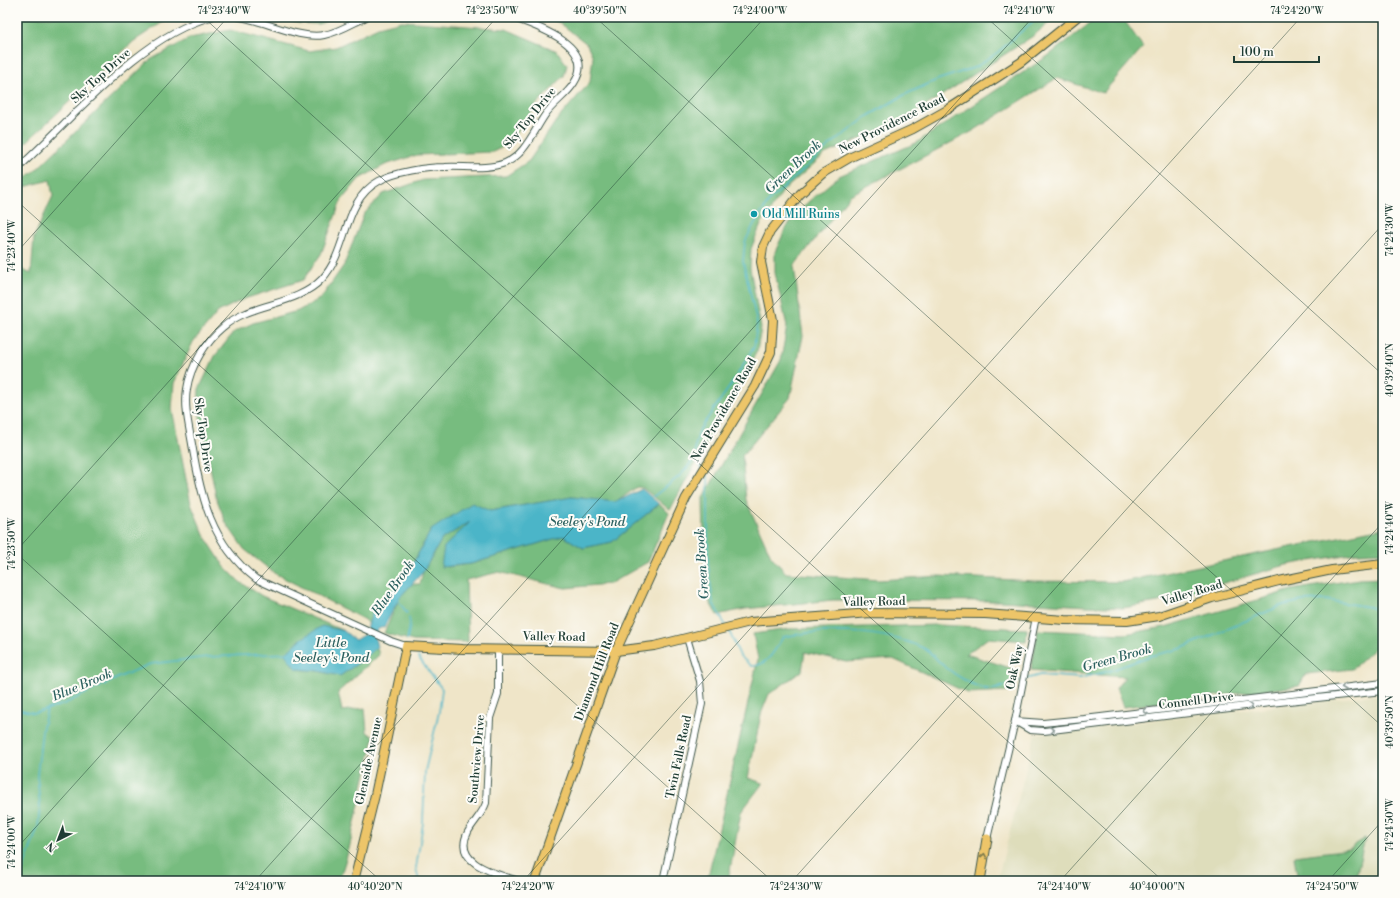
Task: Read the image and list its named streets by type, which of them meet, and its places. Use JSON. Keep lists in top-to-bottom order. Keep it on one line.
{"streets":{"main road":["New Providence Road","Valley Road","Diamond Hill Road","Glenside Avenue"],"street":["Sky Top Drive","Oak Way","Connell Drive","Twin Falls Road","Southview Drive"]},"crossings":[["Sky Top Drive","Valley Road"],["New Providence Road","Diamond Hill Road"],["Valley Road","Oak Way"],["Valley Road","Diamond Hill Road"],["Valley Road","Twin Falls Road"],["Valley Road","Southview Drive"],["Valley Road","Glenside Avenue"],["Oak Way","Connell Drive"]],"water":["Green Brook","Seeley's Pond","Blue Brook","Little Seeley's Pond"],"places":["Old Mill Ruins"],"scale_bar":"100 m","north":"bottom left","coordinates":["74°23'40\"W","74°23'50\"W","40°39'50\"N","74°24'00\"W","74°24'10\"W","74°24'20\"W","74°24'30\"W","40°39'40\"N","74°24'40\"W","74°24'50\"W","40°40'20\"N","40°40'00\"N"]}
